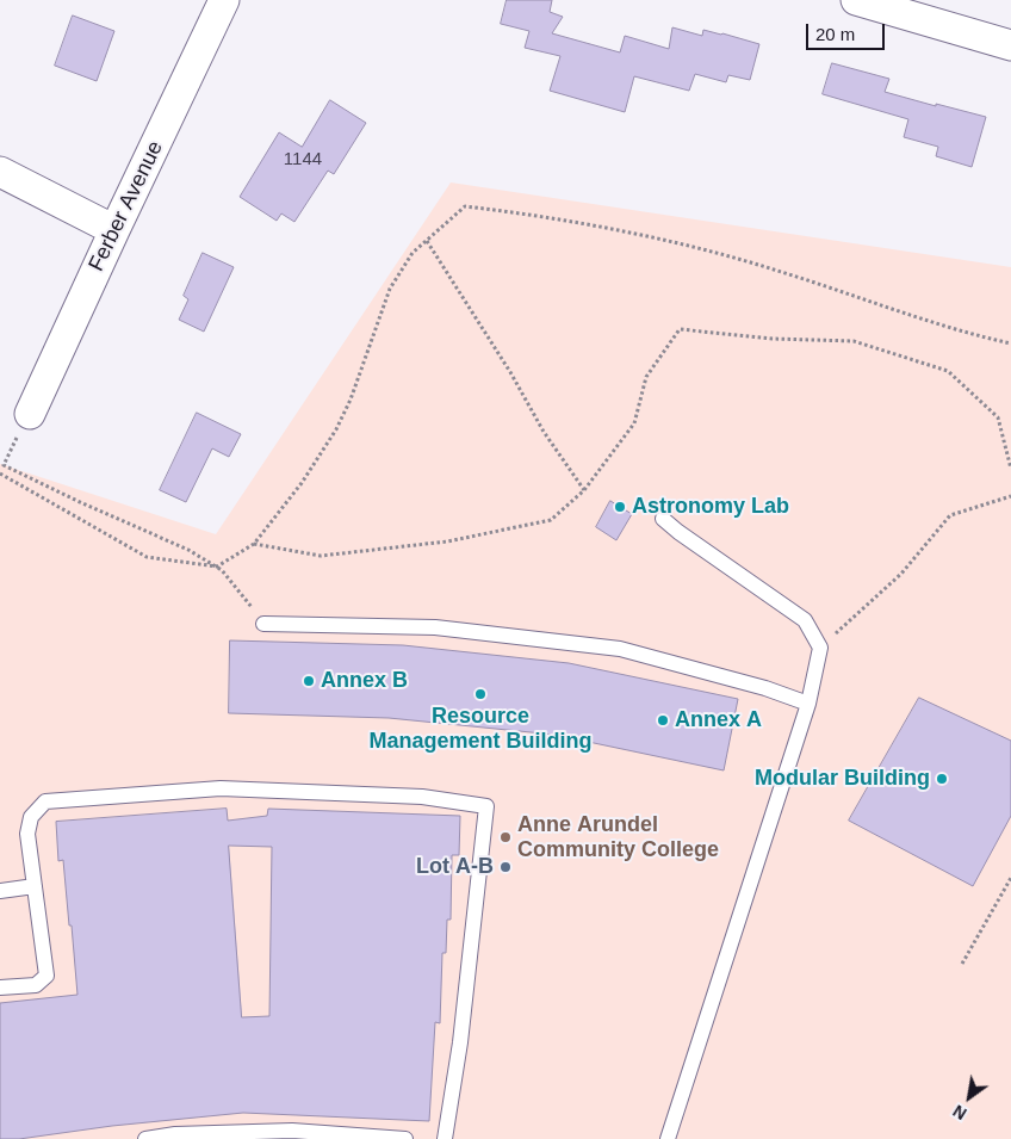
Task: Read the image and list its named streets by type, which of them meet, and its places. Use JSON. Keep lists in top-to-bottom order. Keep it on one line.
{"streets":{"street":["Ferber Avenue"]},"places":["Astronomy Lab","Annex B","Resource Management Building","Annex A","Modular Building","Anne Arundel Community College","Lot A-B"],"house_numbers":["1144"],"scale_bar":"20 m","north":"bottom left"}
